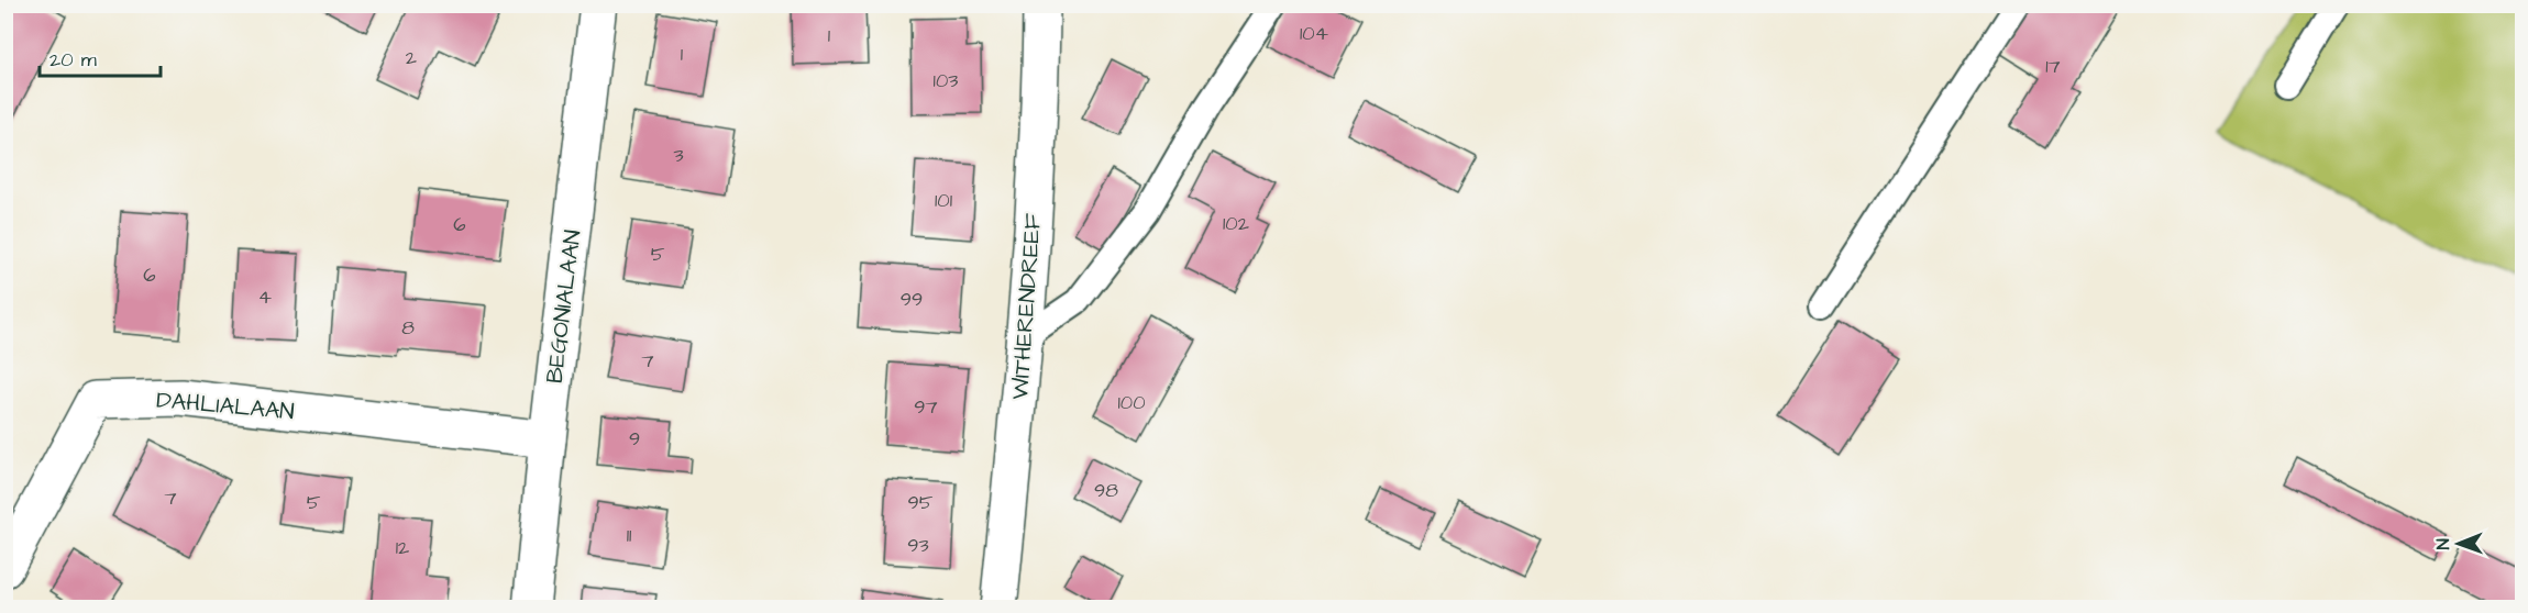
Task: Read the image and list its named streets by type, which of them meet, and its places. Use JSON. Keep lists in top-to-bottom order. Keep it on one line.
{"streets":{"street":["BEGONIALAAN","WITHERENDREEF","DAHLIALAAN"]},"crossings":[["BEGONIALAAN","DAHLIALAAN"]],"house_numbers":["104","1","1","2","17","103","3","101","102","6","5","6","4","99","8","7","100","97","9","98","7","5","95","11","93","12"],"scale_bar":"20 m","north":"left"}
